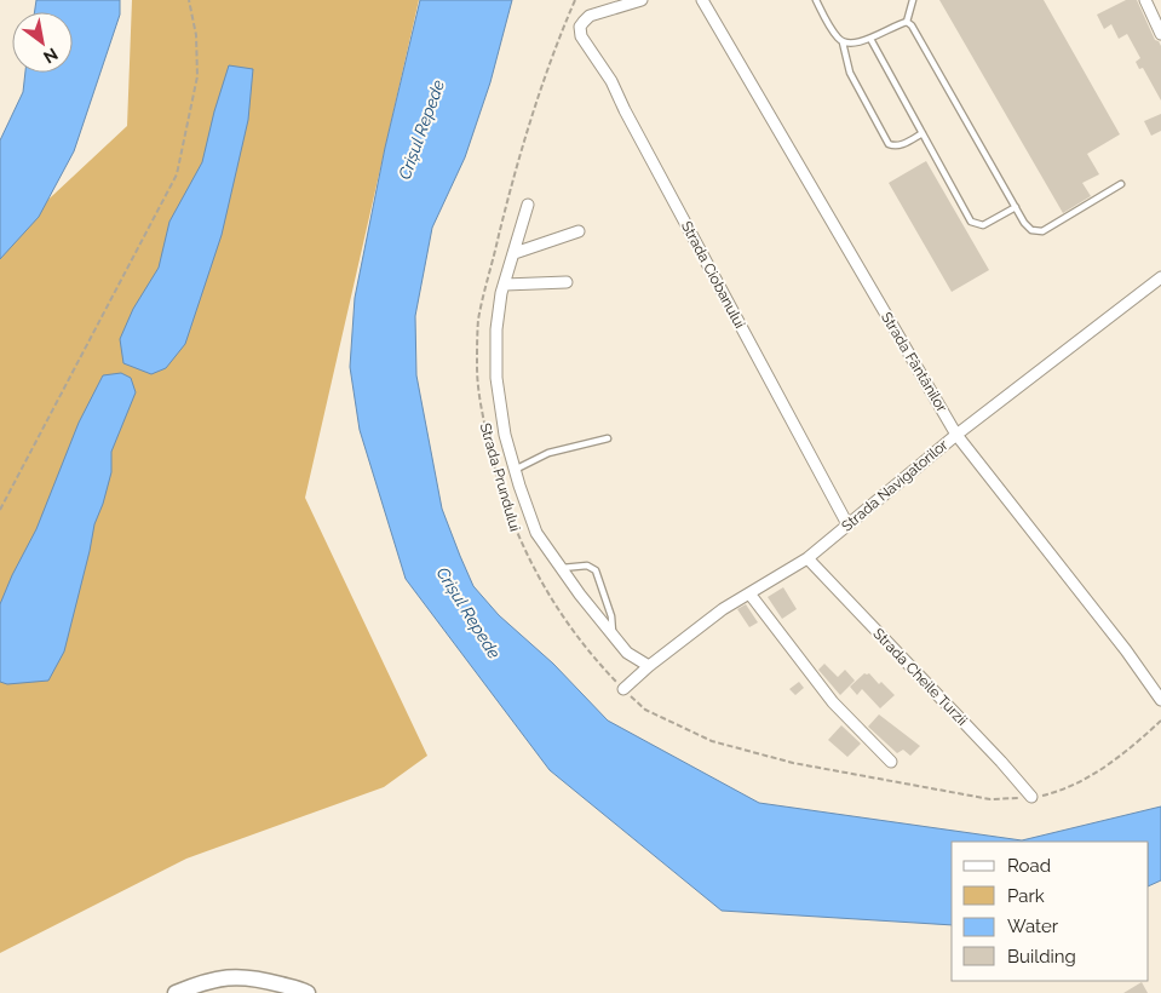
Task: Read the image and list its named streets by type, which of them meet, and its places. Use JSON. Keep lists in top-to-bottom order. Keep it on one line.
{"streets":{"street":["Strada Ciobanului","Strada Fântânilor","Strada Prundului","Strada Navigatorilor","Strada Cheile Turzii"]},"crossings":[["Strada Ciobanului","Strada Navigatorilor"],["Strada Fântânilor","Strada Navigatorilor"],["Strada Prundului","Strada Navigatorilor"],["Strada Navigatorilor","Strada Cheile Turzii"]],"water":["Crișul Repede"],"legend":["Road","Park","Water","Building"],"north":"bottom right"}
